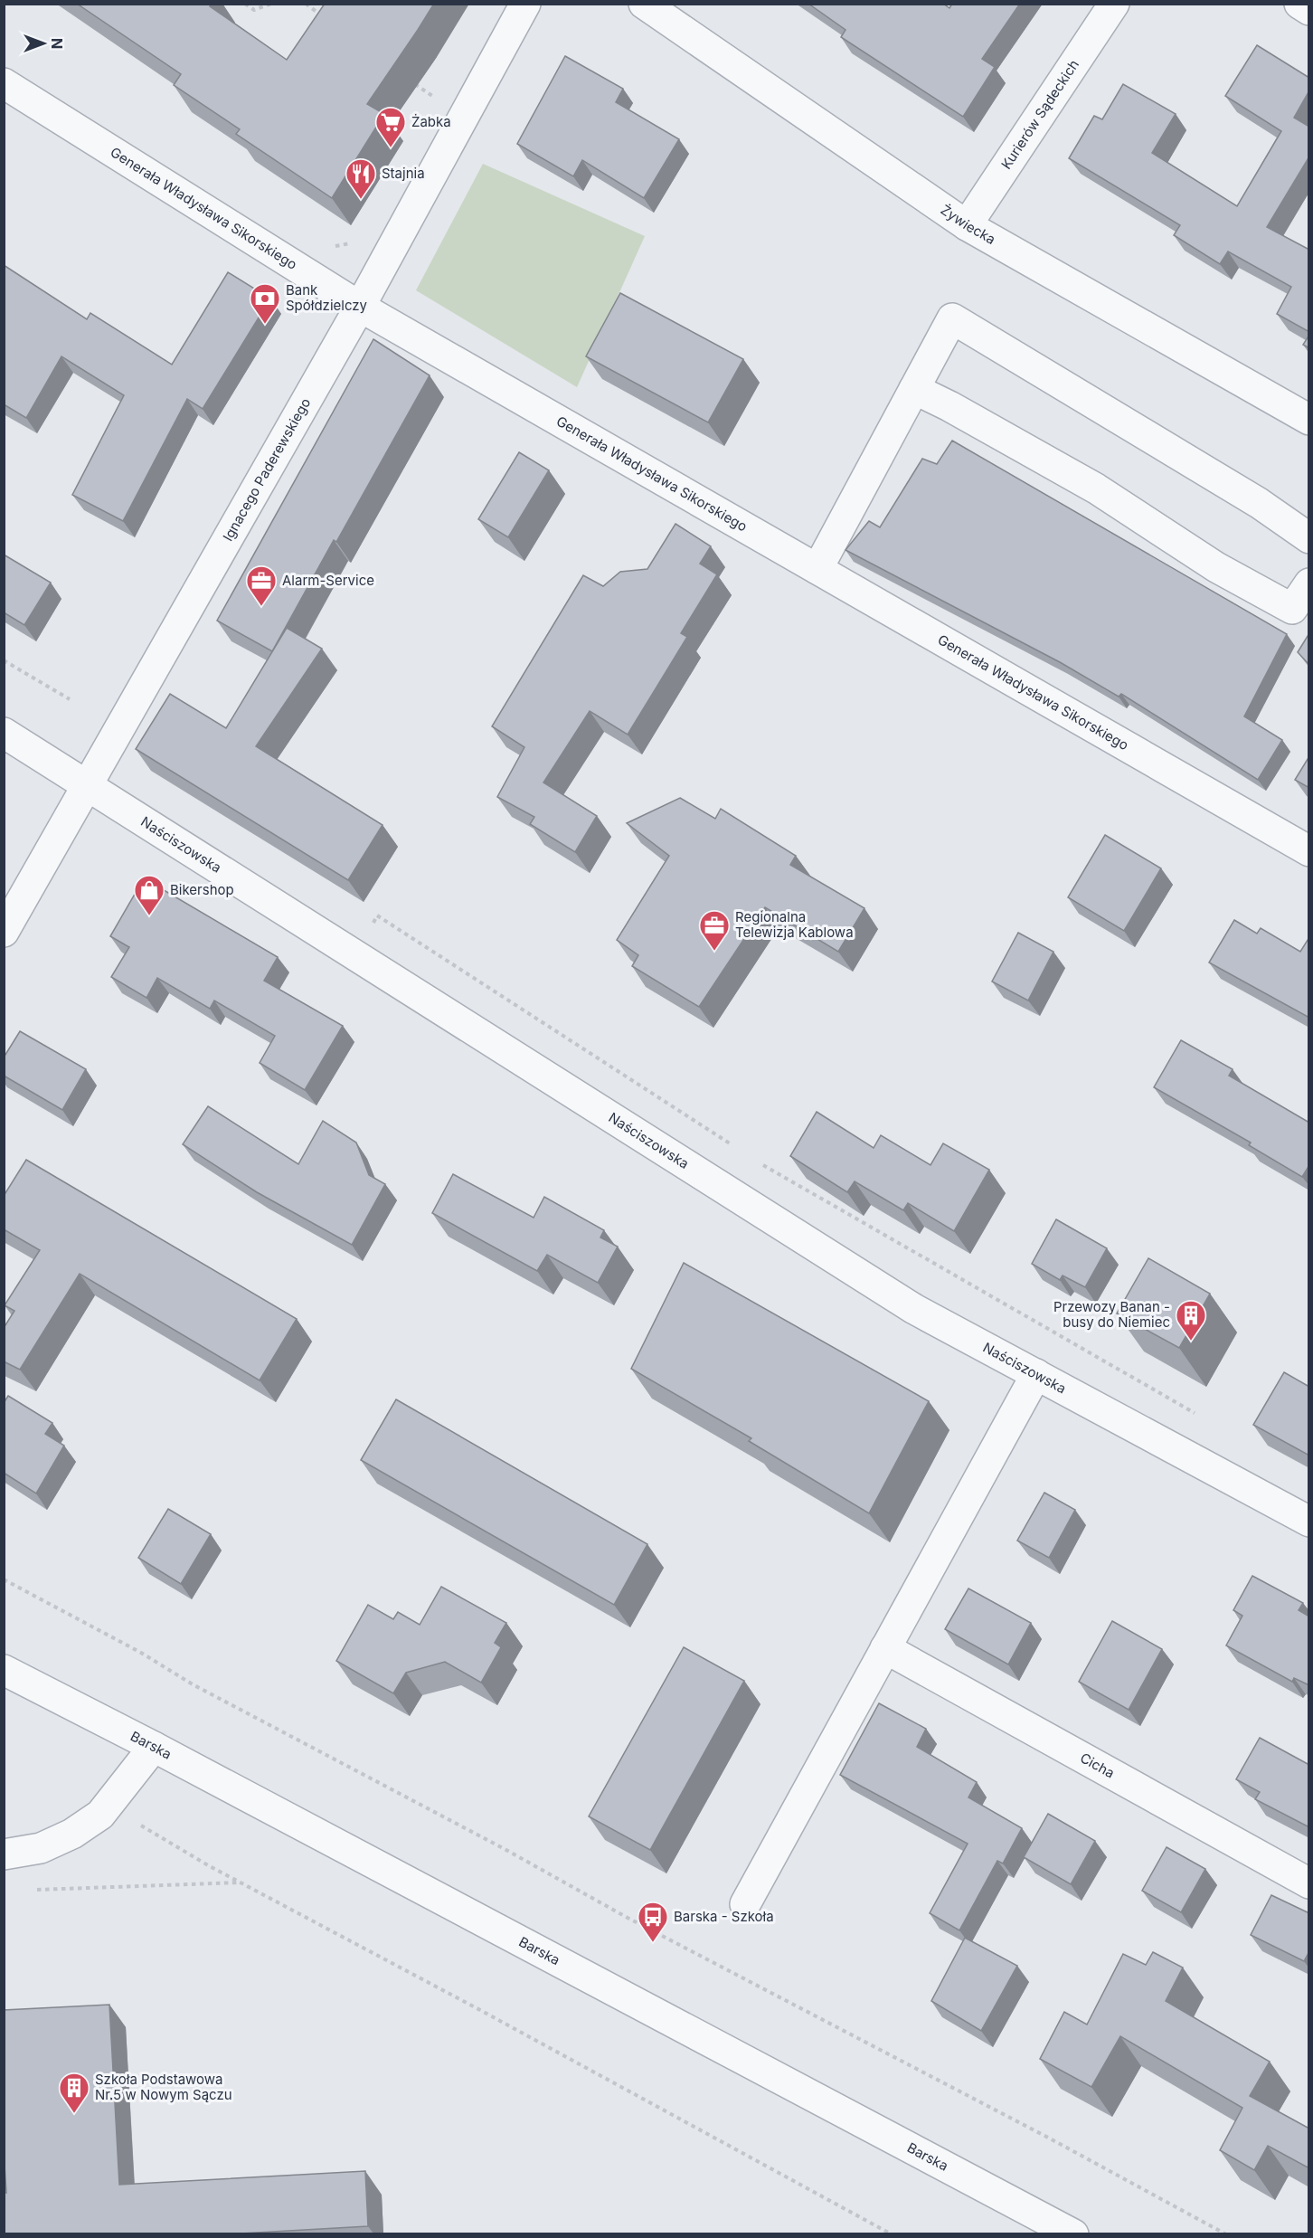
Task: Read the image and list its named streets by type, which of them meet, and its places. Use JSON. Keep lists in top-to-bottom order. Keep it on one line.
{"streets":{"street":["Kurierów Sądeckich","Generała Władysława Sikorskiego","Żywiecka","Ignacego Paderewskiego","Naściszowska","Barska","Cicha"]},"crossings":[["Kurierów Sądeckich","Żywiecka"],["Generała Władysława Sikorskiego","Ignacego Paderewskiego"],["Ignacego Paderewskiego","Naściszowska"]],"places":{"supermarket":["Żabka"],"restaurant":["Stajnia"],"bank":["Bank Spółdzielczy"],"office":["Alarm-Service","Regionalna Telewizja Kablowa"],"shop":["Bikershop"],"building":["Przewozy Banan - busy do Niemiec","Szkoła Podstawowa Nr.5 w Nowym Sączu"],"bus stop":["Barska - Szkoła"]},"north":"right"}
